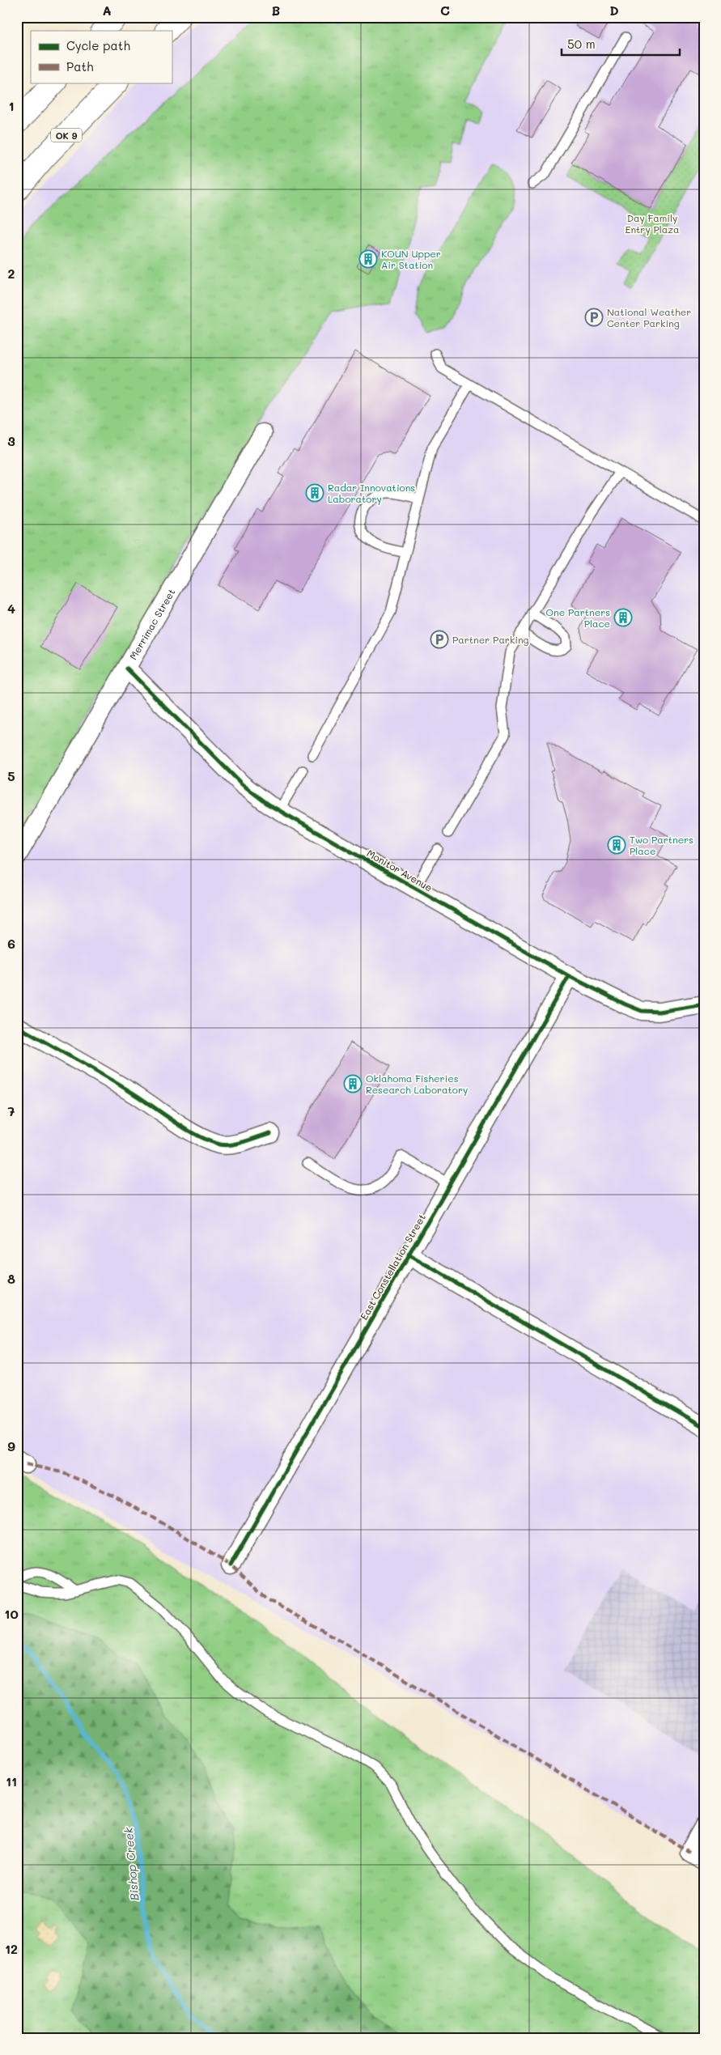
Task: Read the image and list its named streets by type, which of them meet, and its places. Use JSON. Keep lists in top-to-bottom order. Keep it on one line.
{"streets":{"highway":["OK 9"],"street":["Merrimac Street","Monitor Avenue","East Constellation Street"]},"crossings":[["Merrimac Street","Monitor Avenue"],["Monitor Avenue","East Constellation Street"]],"water":["Bishop Creek"],"parks":["Day Family Entry Plaza"],"places":{"building":["KOUN Upper Air Station","Radar Innovations Laboratory","One Partners Place","Two Partners Place","Oklahoma Fisheries Research Laboratory"],"parking":["National Weather Center Parking","Partner Parking"]},"legend":["Cycle path","Path"],"scale_bar":"50 m","grid":{"columns":["A","B","C","D"],"rows":["1","2","3","4","5","6","7","8","9","10","11","12"]}}
